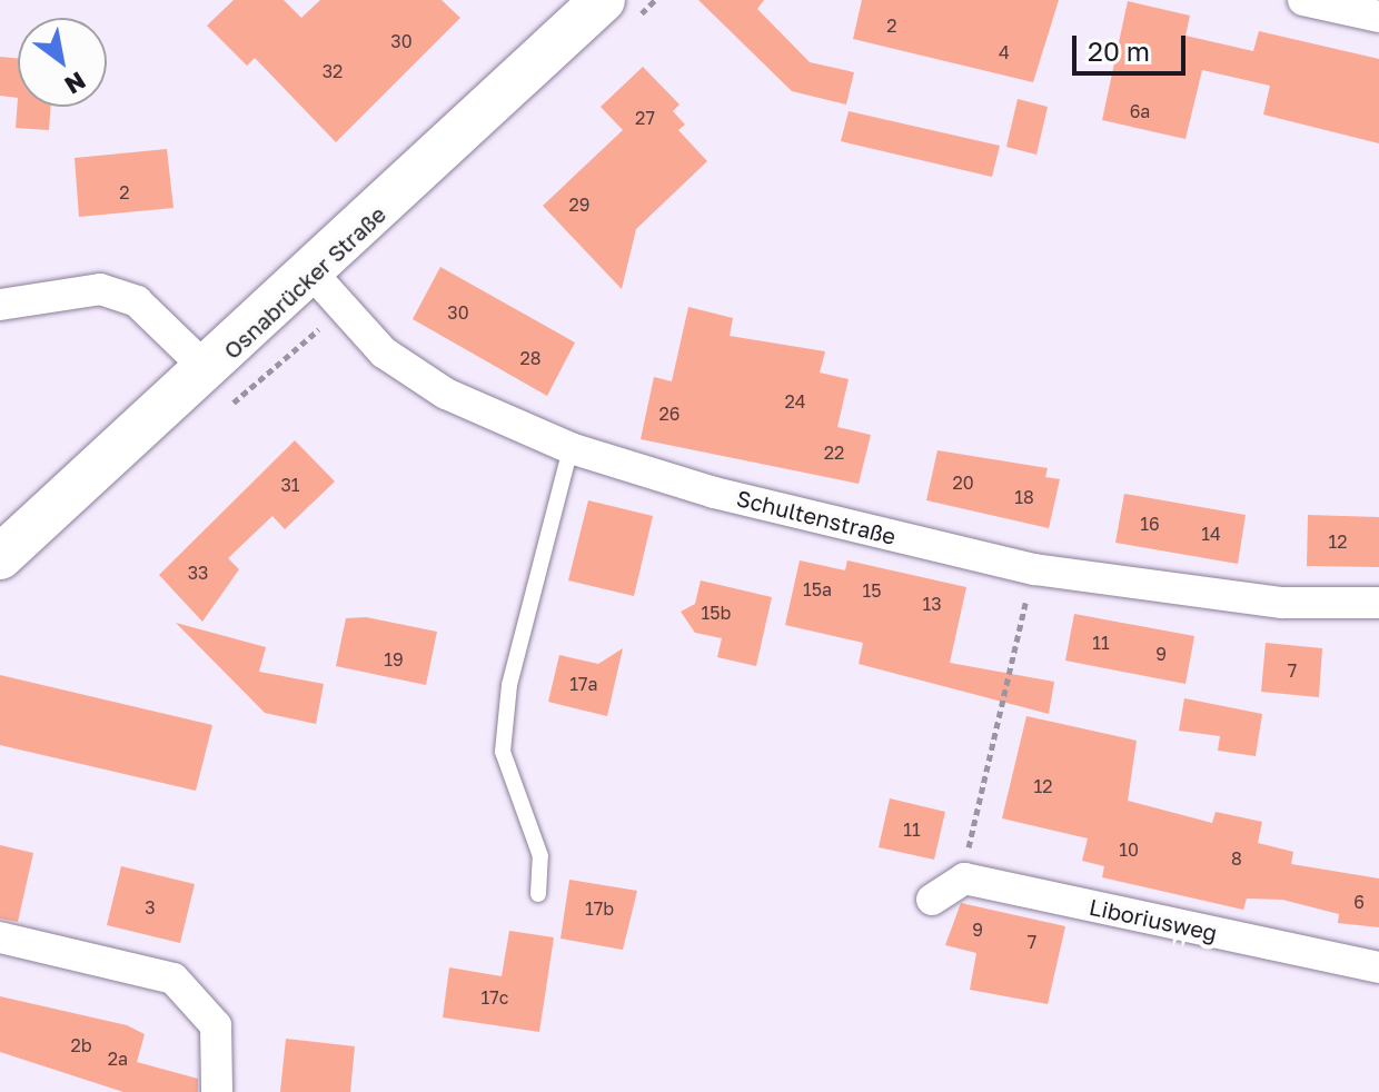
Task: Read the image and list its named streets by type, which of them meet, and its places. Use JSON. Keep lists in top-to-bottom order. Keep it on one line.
{"streets":{"main road":["Osnabrücker Straße"],"street":["Schultenstraße","Liboriusweg"]},"crossings":[["Osnabrücker Straße","Schultenstraße"]],"house_numbers":["2","30","4","32","6a","27","2","29","30","28","24","26","22","20","31","18","16","14","12","33","15a","15","13","15b","11","9","19","7","17a","12","11","10","8","6","3","17b","9","7","17c","2b","2a"],"scale_bar":"20 m","north":"bottom right"}
